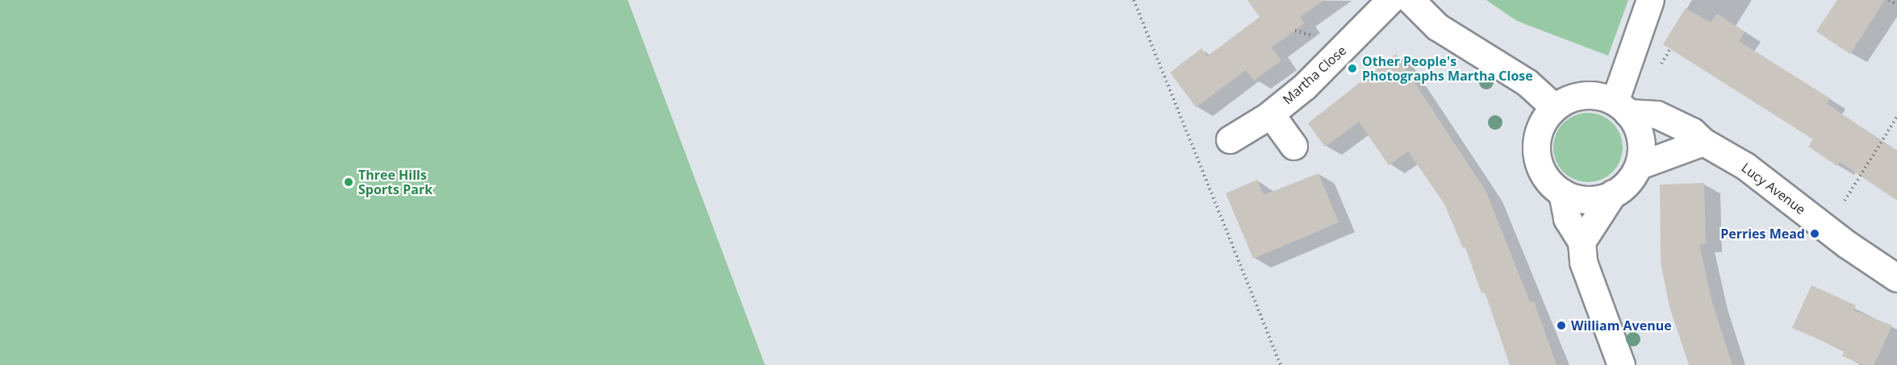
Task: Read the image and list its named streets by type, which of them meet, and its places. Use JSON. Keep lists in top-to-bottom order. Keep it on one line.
{"streets":{"street":["Martha Close","Lucy Avenue"]},"places":["Other People's Photographs Martha Close","Three Hills Sports Park","Perries Mead","William Avenue"]}
